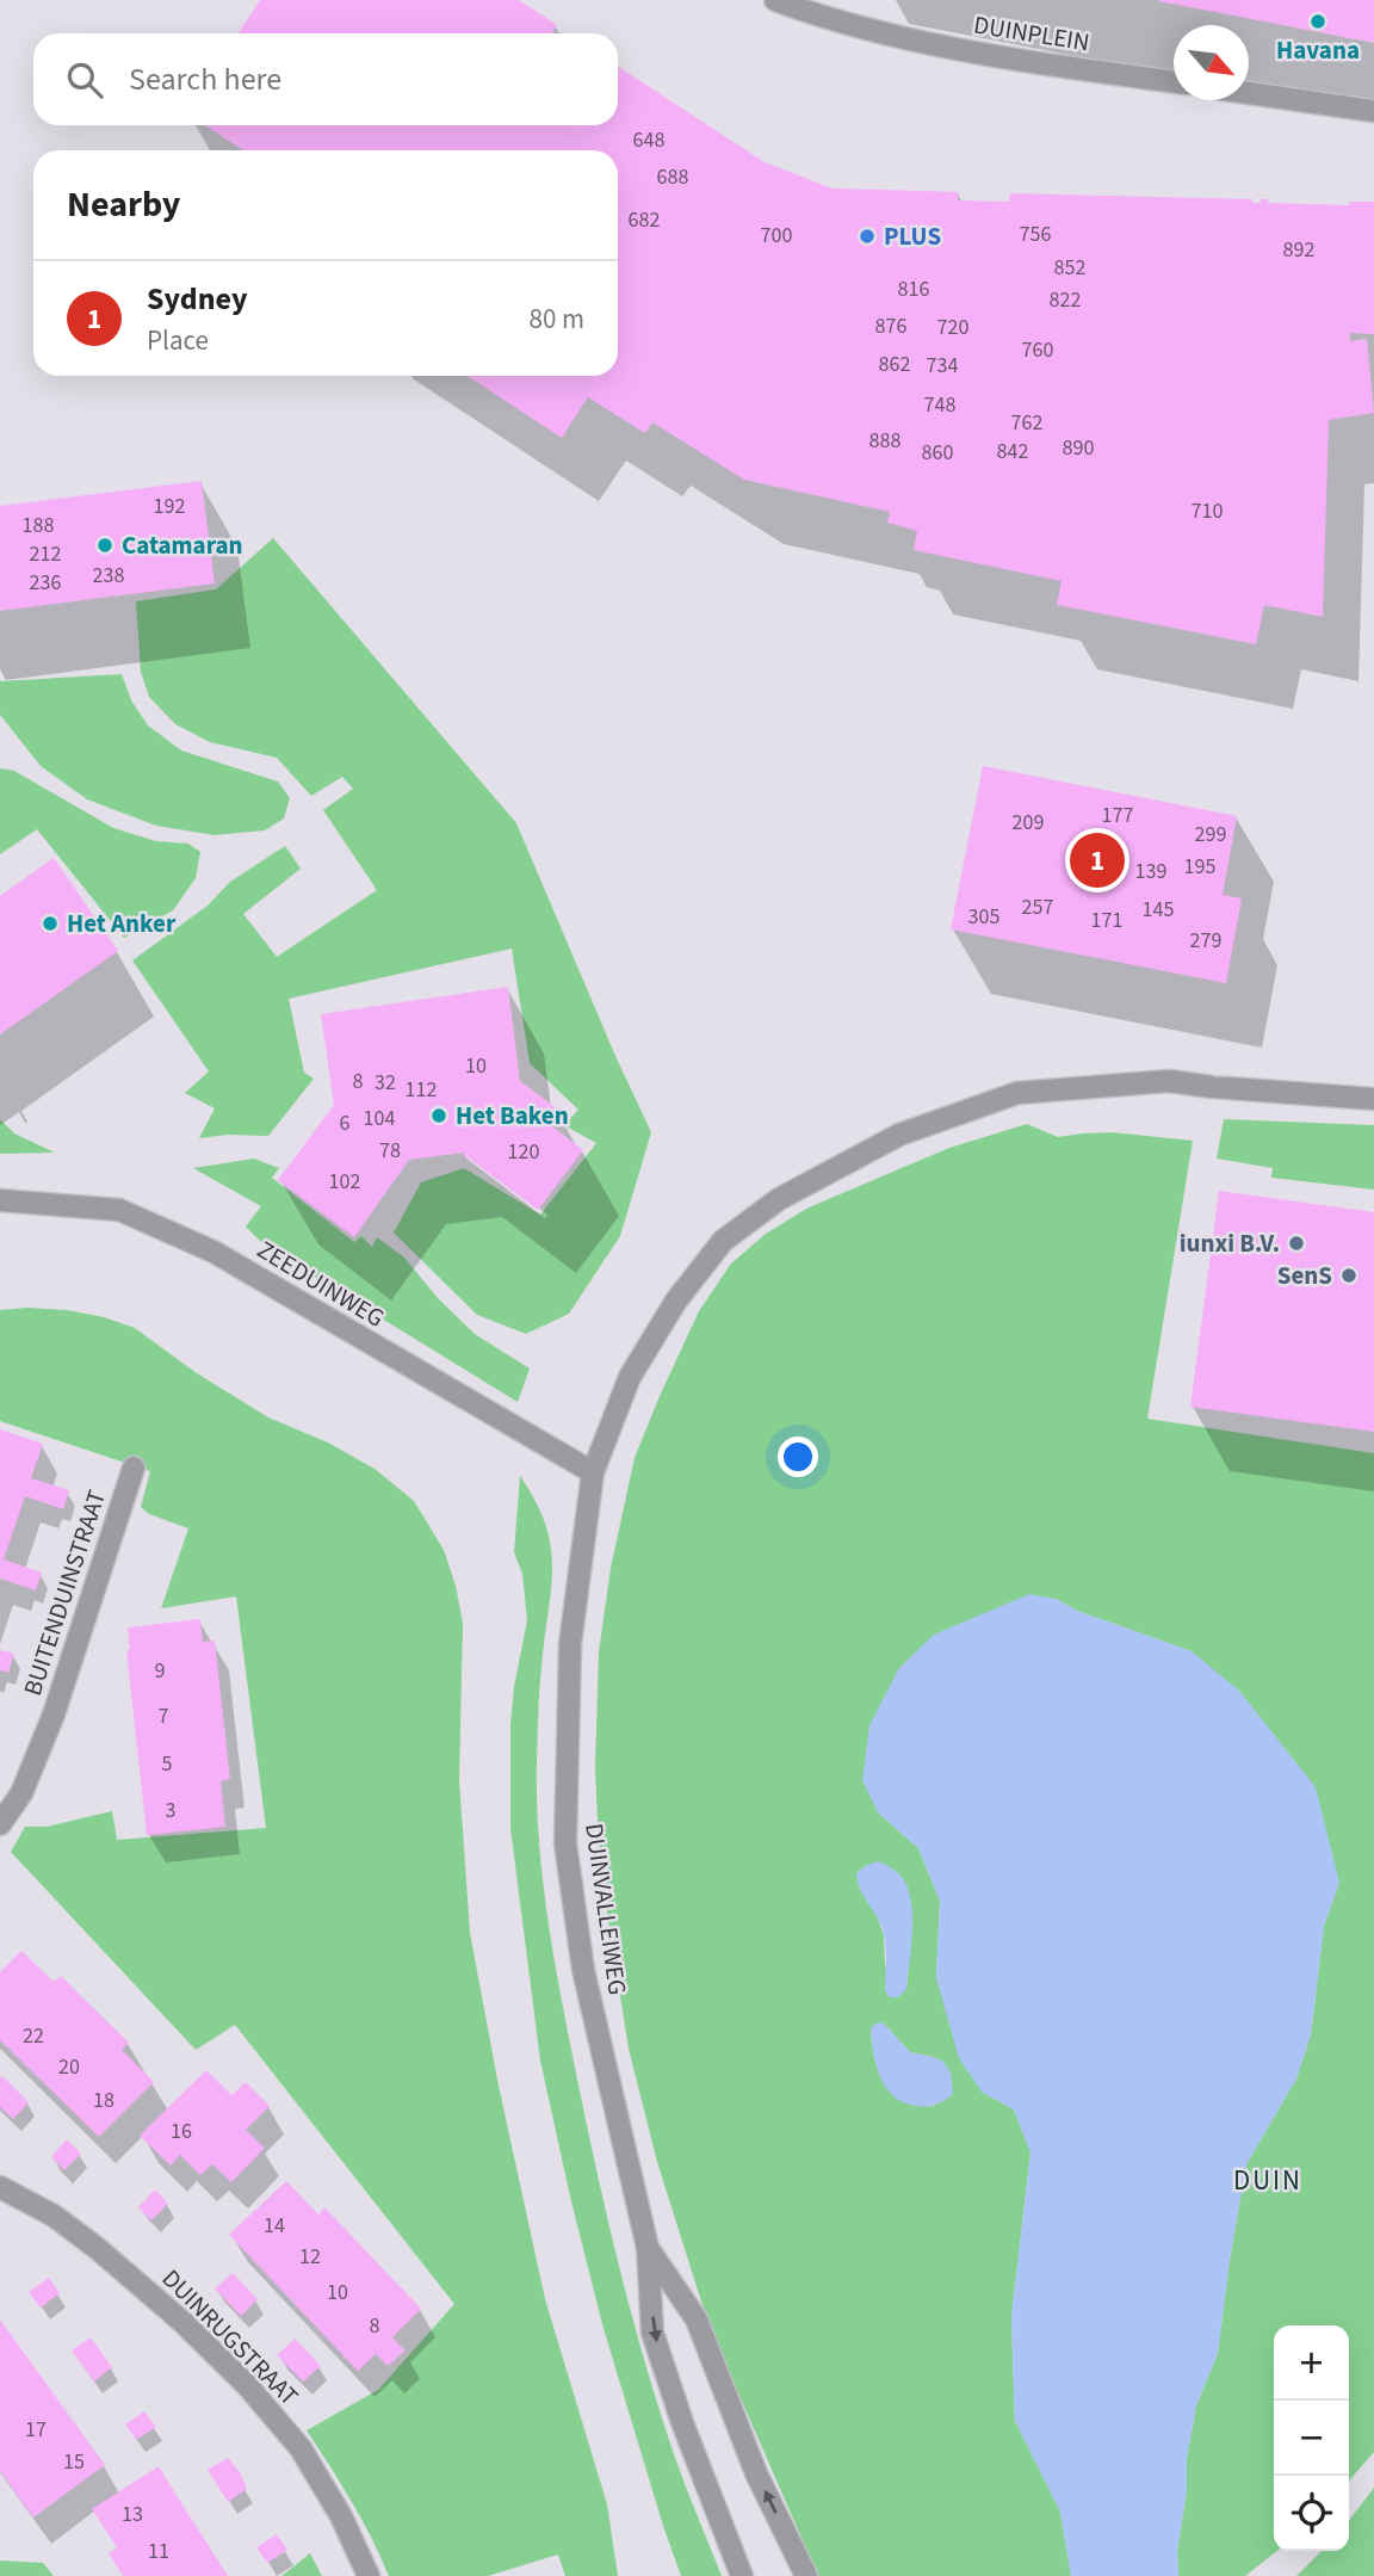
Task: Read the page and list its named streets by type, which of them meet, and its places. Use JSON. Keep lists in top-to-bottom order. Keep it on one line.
{"streets":{"street":["DUINPLEIN","ZEEDUINWEG","BUITENDUINSTRAAT","DUINVALLEIWEG","DUINRUGSTRAAT"]},"crossings":[["ZEEDUINWEG","DUINVALLEIWEG"]],"districts":["DUIN"],"places":["Havana","PLUS","Catamaran","Het Anker","Het Baken","iunxi B.V.","SenS"],"house_numbers":["648","688","682","756","700","892","852","816","822","876","720","760","862","734","748","762","888","890","842","860","192","710","188","212","238","236","177","209","299","195","139","257","145","305","171","279","10","8","32","112","104","6","78","120","102","9","7","5","3","22","20","18","16","14","12","10","8","17","15","13","11"],"north":"bottom right","page":{"search":"Search here","heading":"Nearby","list":[{"mark":"1","name":"Sydney","note":"Place","value":"80 m"}],"pins":"1","map_buttons":["+","−"]}}
